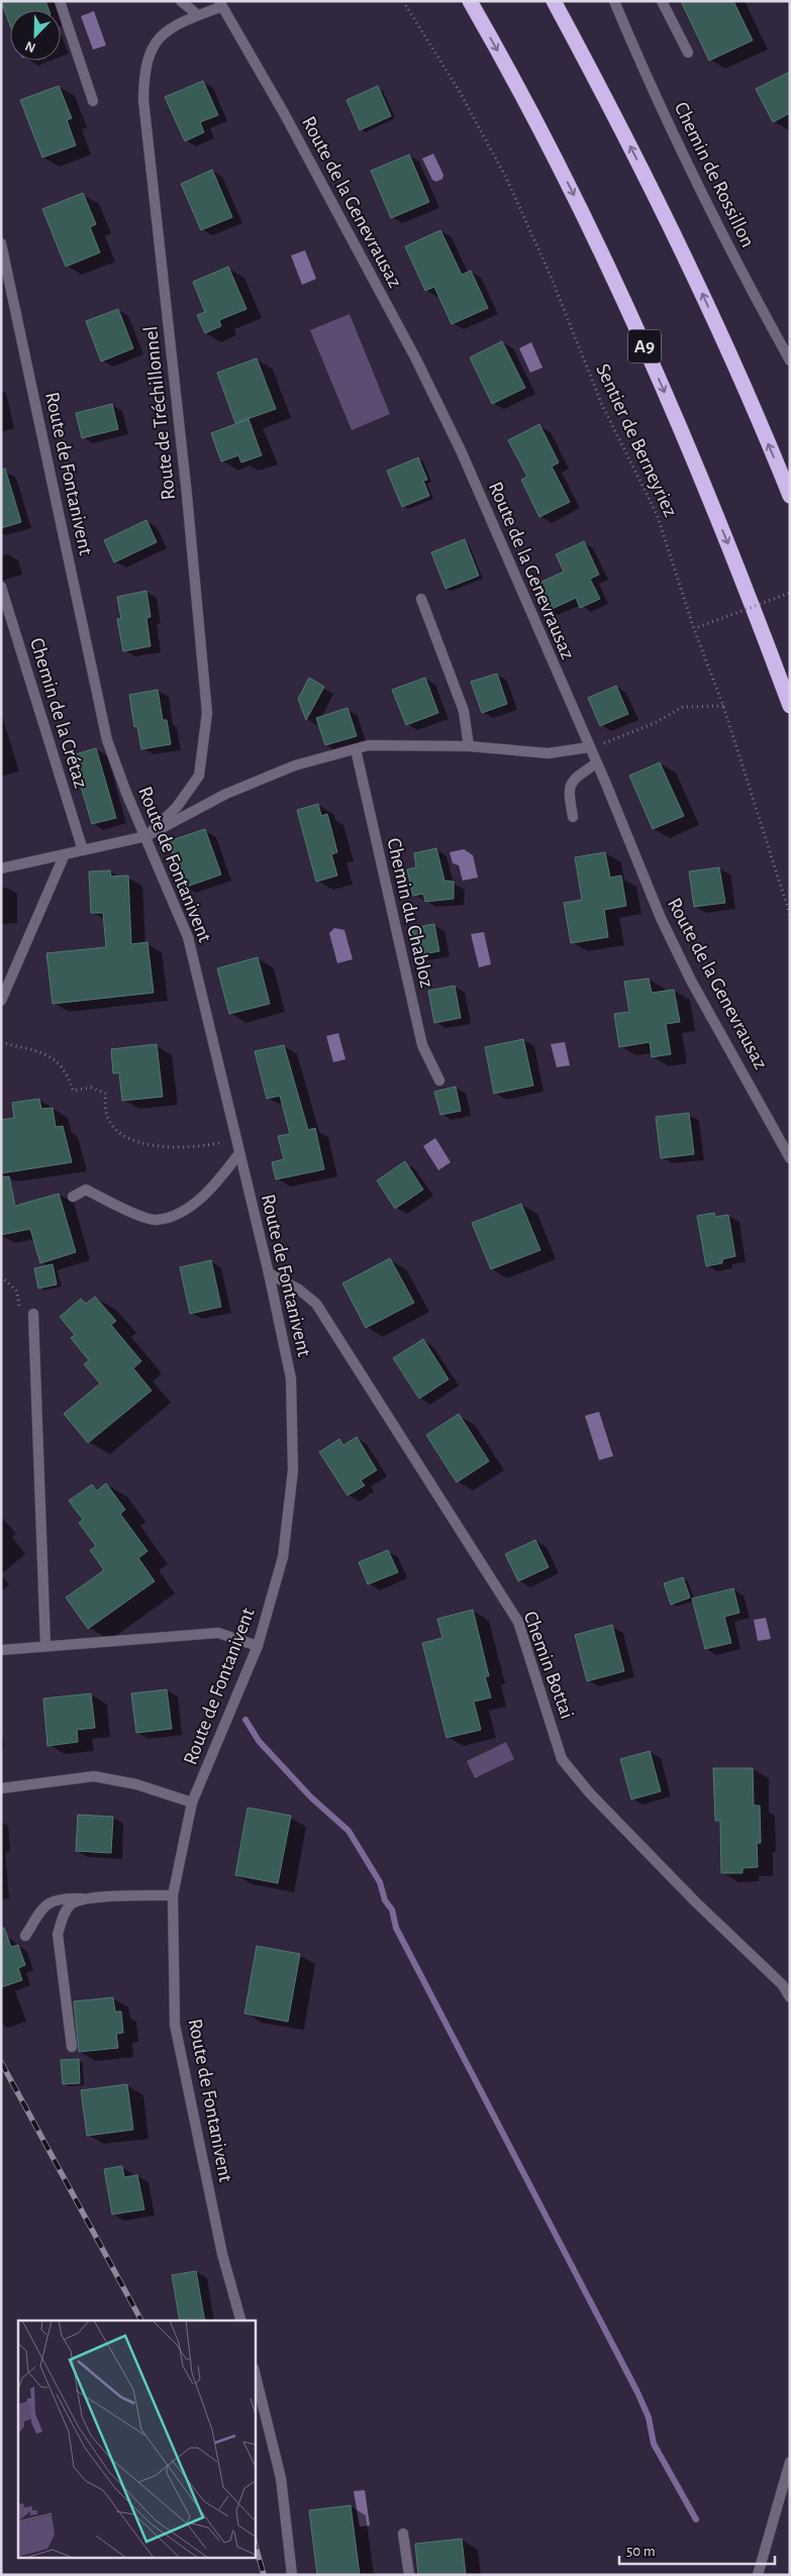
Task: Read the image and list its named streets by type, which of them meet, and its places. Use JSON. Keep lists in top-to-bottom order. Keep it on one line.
{"streets":{"highway":["A9"],"street":["Chemin de Rossillon","Route de la Genevrausaz","Route de Tréchillonnel","Route de Fontanivent","Chemin de la Crétaz","Chemin du Chabloz","Chemin Bottai"],"path":["Sentier de Berneyriez"]},"crossings":[["Route de la Genevrausaz","Route de Tréchillonnel"],["Route de Tréchillonnel","Route de Fontanivent"],["Route de Fontanivent","Chemin Bottai"]],"scale_bar":"50 m","north":"bottom left"}
